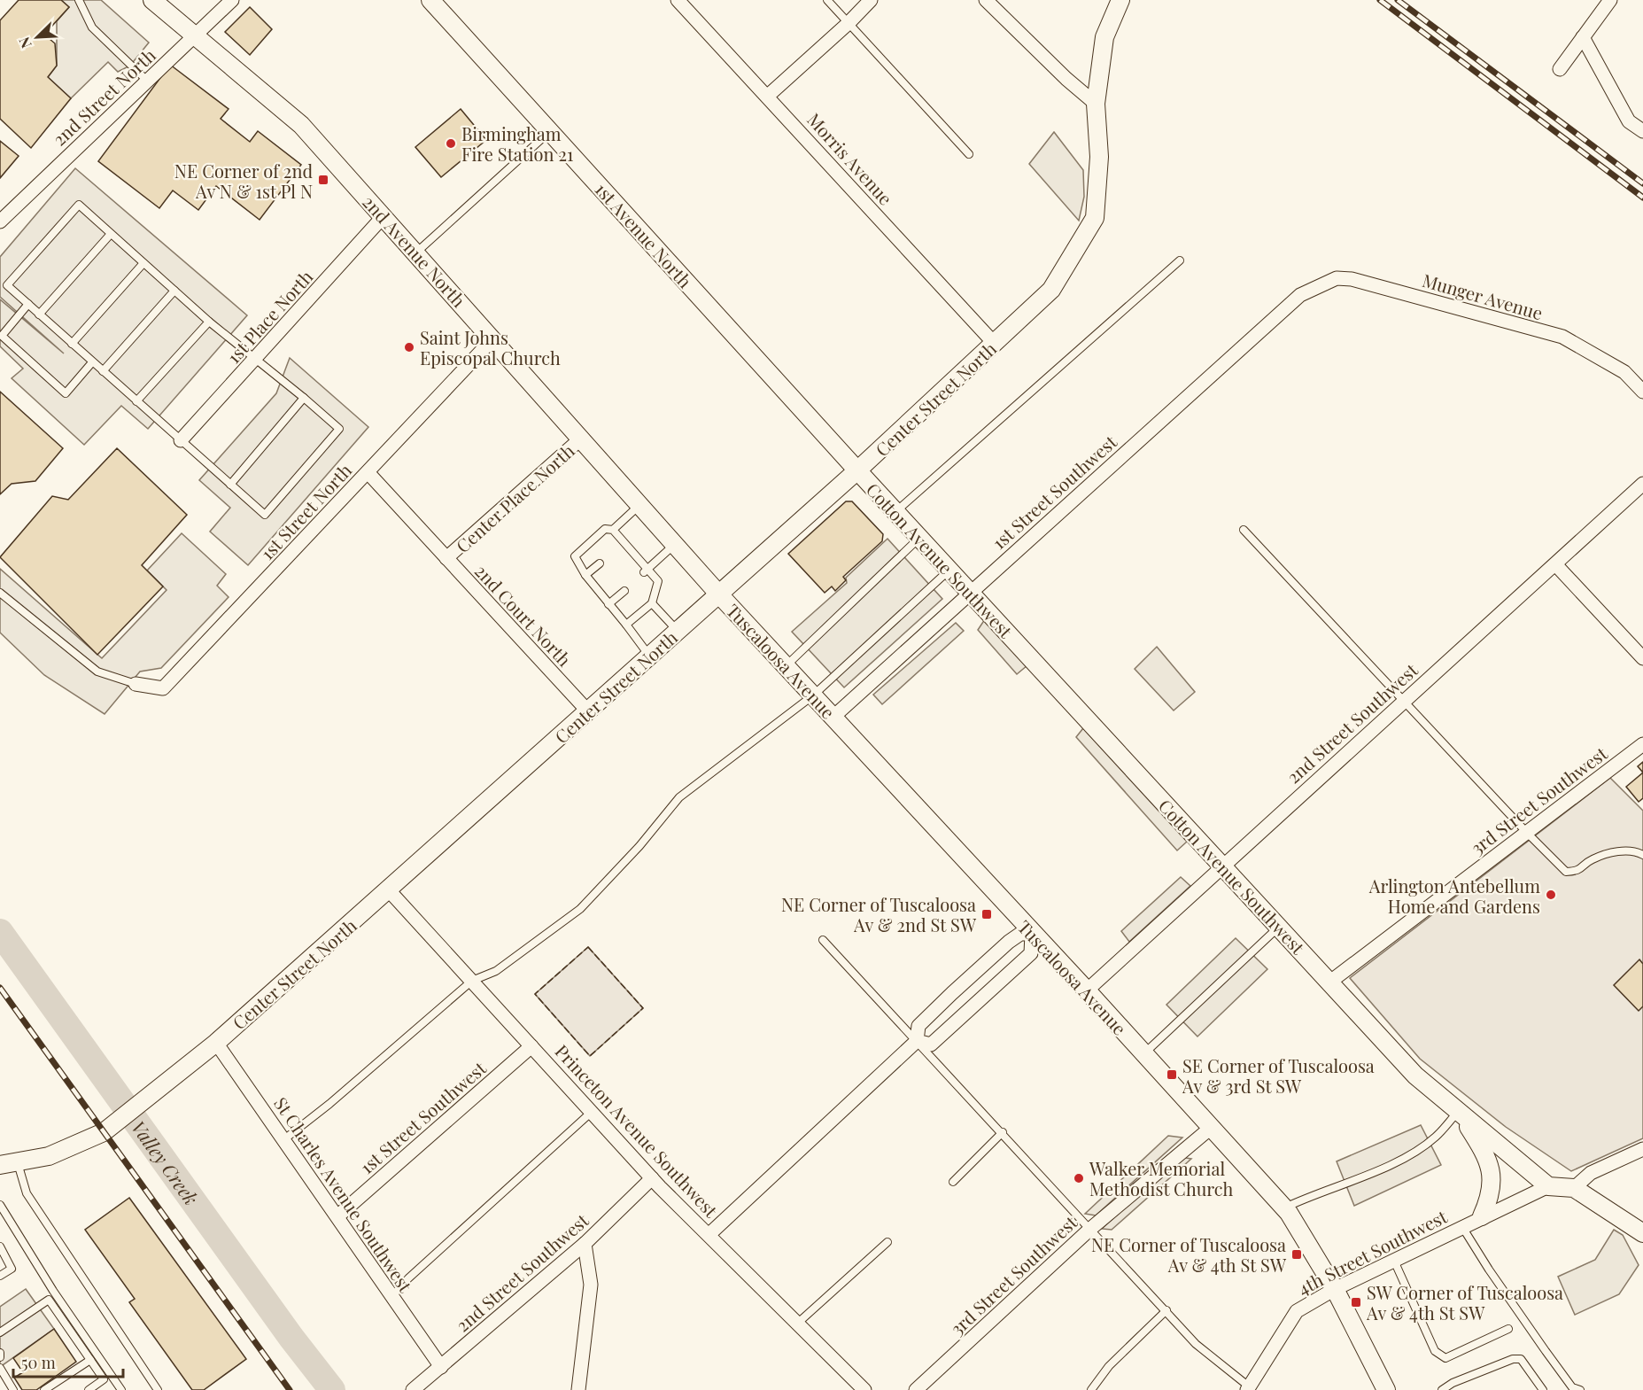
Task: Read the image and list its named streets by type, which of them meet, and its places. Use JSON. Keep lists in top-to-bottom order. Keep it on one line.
{"streets":{"street":["2nd Street North","Morris Avenue","1st Avenue North","2nd Avenue North","Munger Avenue","1st Place North","Center Street North","1st Street Southwest","Center Place North","1st Street North","Cotton Avenue Southwest","2nd Court North","Tuscaloosa Avenue","2nd Street Southwest","3rd Street Southwest","Princeton Avenue Southwest","St Charles Avenue Southwest","4th Street Southwest"]},"crossings":[["2nd Street North","2nd Avenue North"],["Morris Avenue","Center Street North"],["1st Avenue North","Center Street North"],["1st Avenue North","Cotton Avenue Southwest"],["2nd Avenue North","1st Place North"],["2nd Avenue North","Center Street North"],["2nd Avenue North","Center Place North"],["2nd Avenue North","1st Street North"],["2nd Avenue North","Tuscaloosa Avenue"],["Munger Avenue","1st Street Southwest"],["Center Street North","Cotton Avenue Southwest"],["Center Street North","2nd Court North"],["Center Street North","Tuscaloosa Avenue"],["Center Street North","Princeton Avenue Southwest"],["Center Street North","St Charles Avenue Southwest"],["1st Street Southwest","Cotton Avenue Southwest"],["1st Street Southwest","Tuscaloosa Avenue"],["1st Street Southwest","Princeton Avenue Southwest"],["1st Street Southwest","St Charles Avenue Southwest"],["Center Place North","2nd Court North"],["1st Street North","2nd Court North"],["Cotton Avenue Southwest","2nd Street Southwest"],["Cotton Avenue Southwest","3rd Street Southwest"],["Cotton Avenue Southwest","4th Street Southwest"],["Tuscaloosa Avenue","2nd Street Southwest"],["Tuscaloosa Avenue","3rd Street Southwest"],["Tuscaloosa Avenue","4th Street Southwest"],["2nd Street Southwest","Princeton Avenue Southwest"],["2nd Street Southwest","St Charles Avenue Southwest"]],"water":["Valley Creek"],"places":{"other":["Birmingham Fire Station 21","Saint Johns Episcopal Church","Arlington Antebellum Home and Gardens","Walker Memorial Methodist Church"],"transit":["NE Corner of 2nd Av N & 1st Pl N","NE Corner of Tuscaloosa Av & 2nd St SW","SE Corner of Tuscaloosa Av & 3rd St SW","NE Corner of Tuscaloosa Av & 4th St SW","SW Corner of Tuscaloosa Av & 4th St SW"]},"scale_bar":"50 m","north":"bottom left"}
